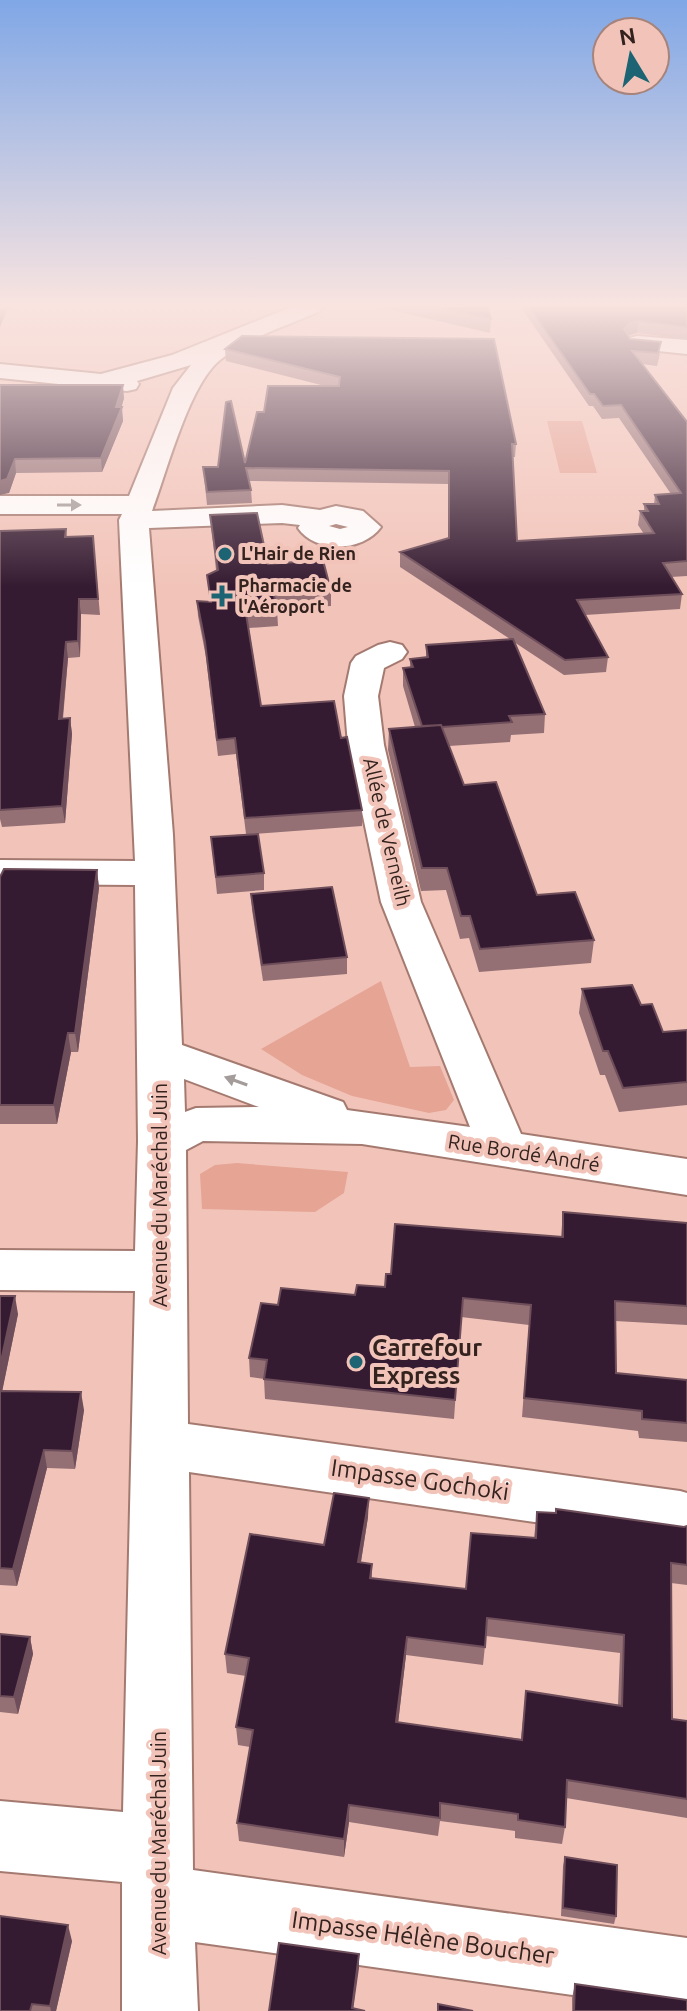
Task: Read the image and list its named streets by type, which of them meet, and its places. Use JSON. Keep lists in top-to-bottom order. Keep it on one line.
{"streets":{"street":["Allée de Verneilh","Rue Bordé André","Avenue du Maréchal Juin","Impasse Gochoki","Impasse Hélène Boucher"]},"crossings":[["Allée de Verneilh","Rue Bordé André"],["Rue Bordé André","Avenue du Maréchal Juin"],["Avenue du Maréchal Juin","Impasse Gochoki"],["Avenue du Maréchal Juin","Impasse Hélène Boucher"]],"places":{"other":["L'Hair de Rien","Carrefour Express"],"health":["Pharmacie de l'Aéroport"]},"north":"top"}
